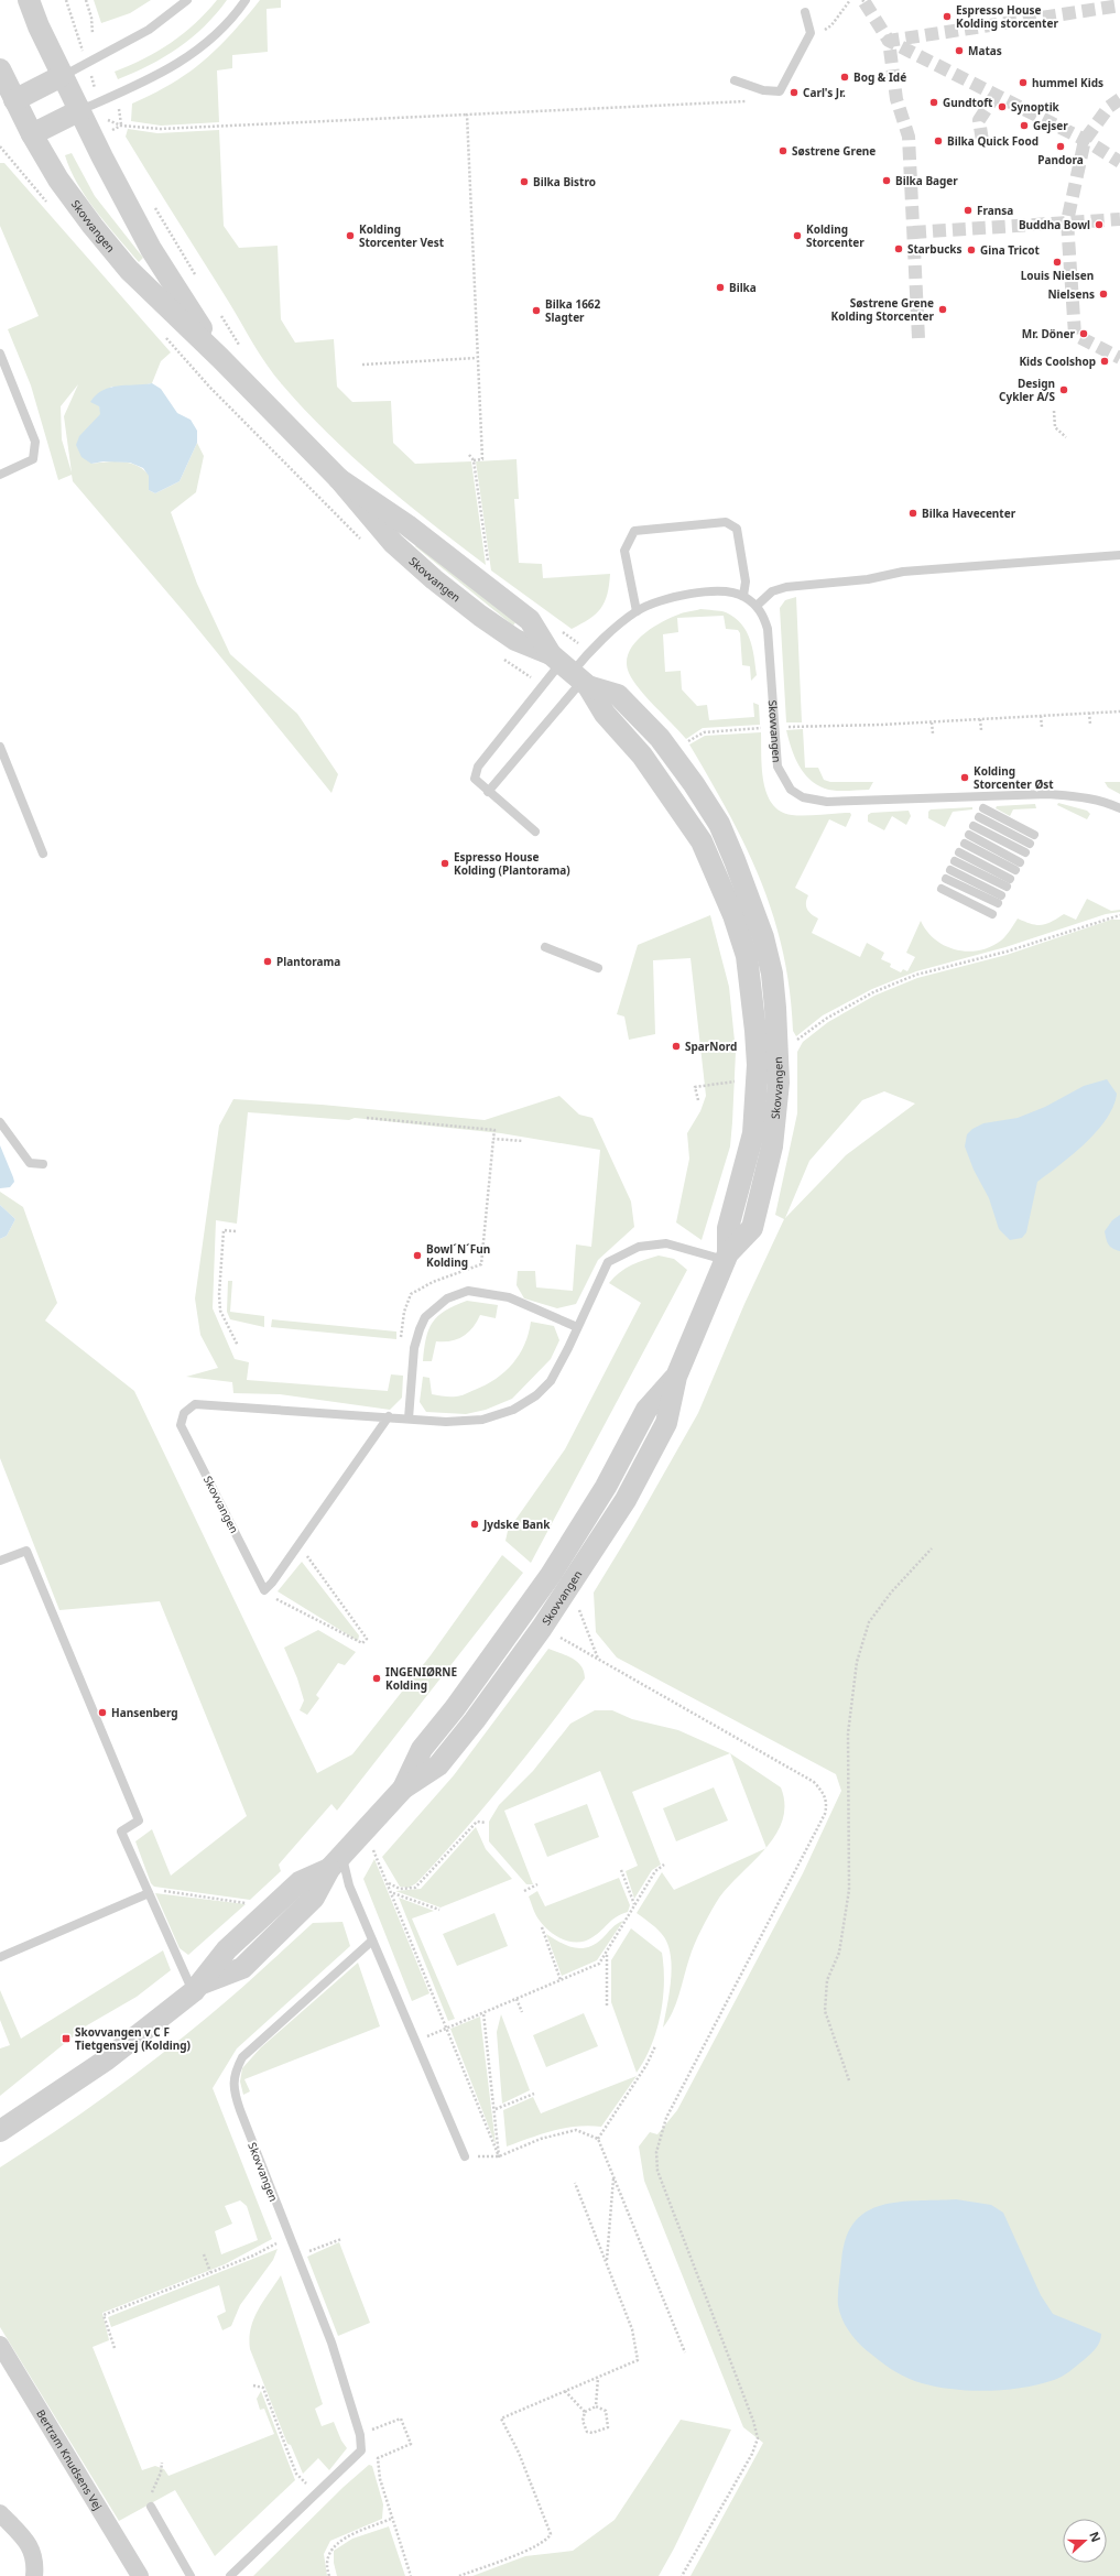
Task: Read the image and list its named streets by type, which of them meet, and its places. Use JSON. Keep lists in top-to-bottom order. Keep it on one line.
{"streets":{"street":["Skovvangen","Bertram Knudsens Vej"]},"places":{"other":["Espresso House Kolding storcenter","Matas","Bog & Idé","hummel Kids","Carl's Jr.","Gundtoft","Synoptik","Gejser","Bilka Quick Food","Pandora","Søstrene Grene","Bilka Bager","Bilka Bistro","Fransa","Buddha Bowl","Kolding Storcenter Vest","Kolding Storcenter","Starbucks","Gina Tricot","Louis Nielsen","Bilka","Nielsens","Søstrene Grene Kolding Storcenter","Bilka 1662 Slagter","Mr. Döner","Kids Coolshop","Design Cykler A/S","Bilka Havecenter","Kolding Storcenter Øst","Espresso House Kolding (Plantorama)","Plantorama","SparNord","Bowl´N´Fun Kolding","Jydske Bank","INGENIØRNE Kolding","Hansenberg"],"transit":["Skovvangen v C F Tietgensvej (Kolding)"]},"north":"right"}
